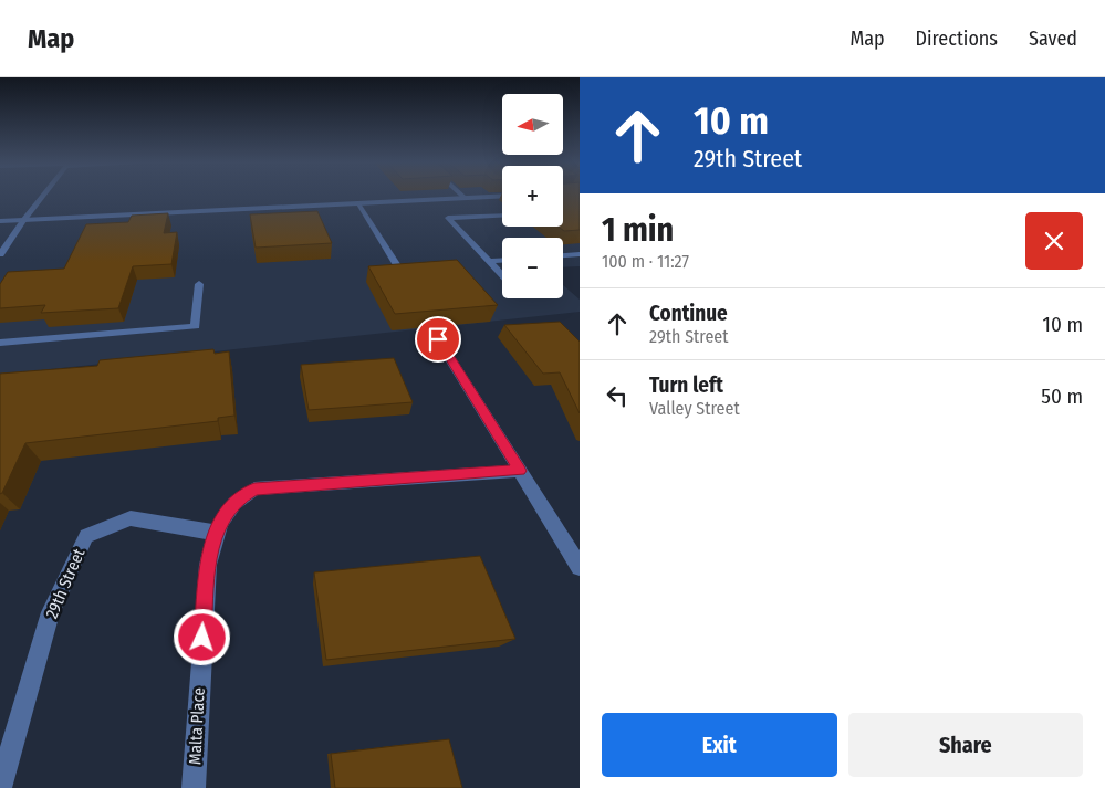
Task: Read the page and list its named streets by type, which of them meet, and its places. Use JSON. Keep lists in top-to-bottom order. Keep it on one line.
{"streets":{"street":["29th Street","Malta Place"]},"crossings":[["29th Street","Malta Place"]],"north":"left","page":{"header":"Map","nav":["Map","Directions","Saved"],"turn":["10 m","29th Street"],"map_buttons":["+","−"],"heading":["1 min","100 m · 11:27"],"list":[{"name":"Continue","note":"29th Street","value":"10 m"},{"name":"Turn left","note":"Valley Street","value":"50 m"}],"buttons":["Exit","Share"]}}
